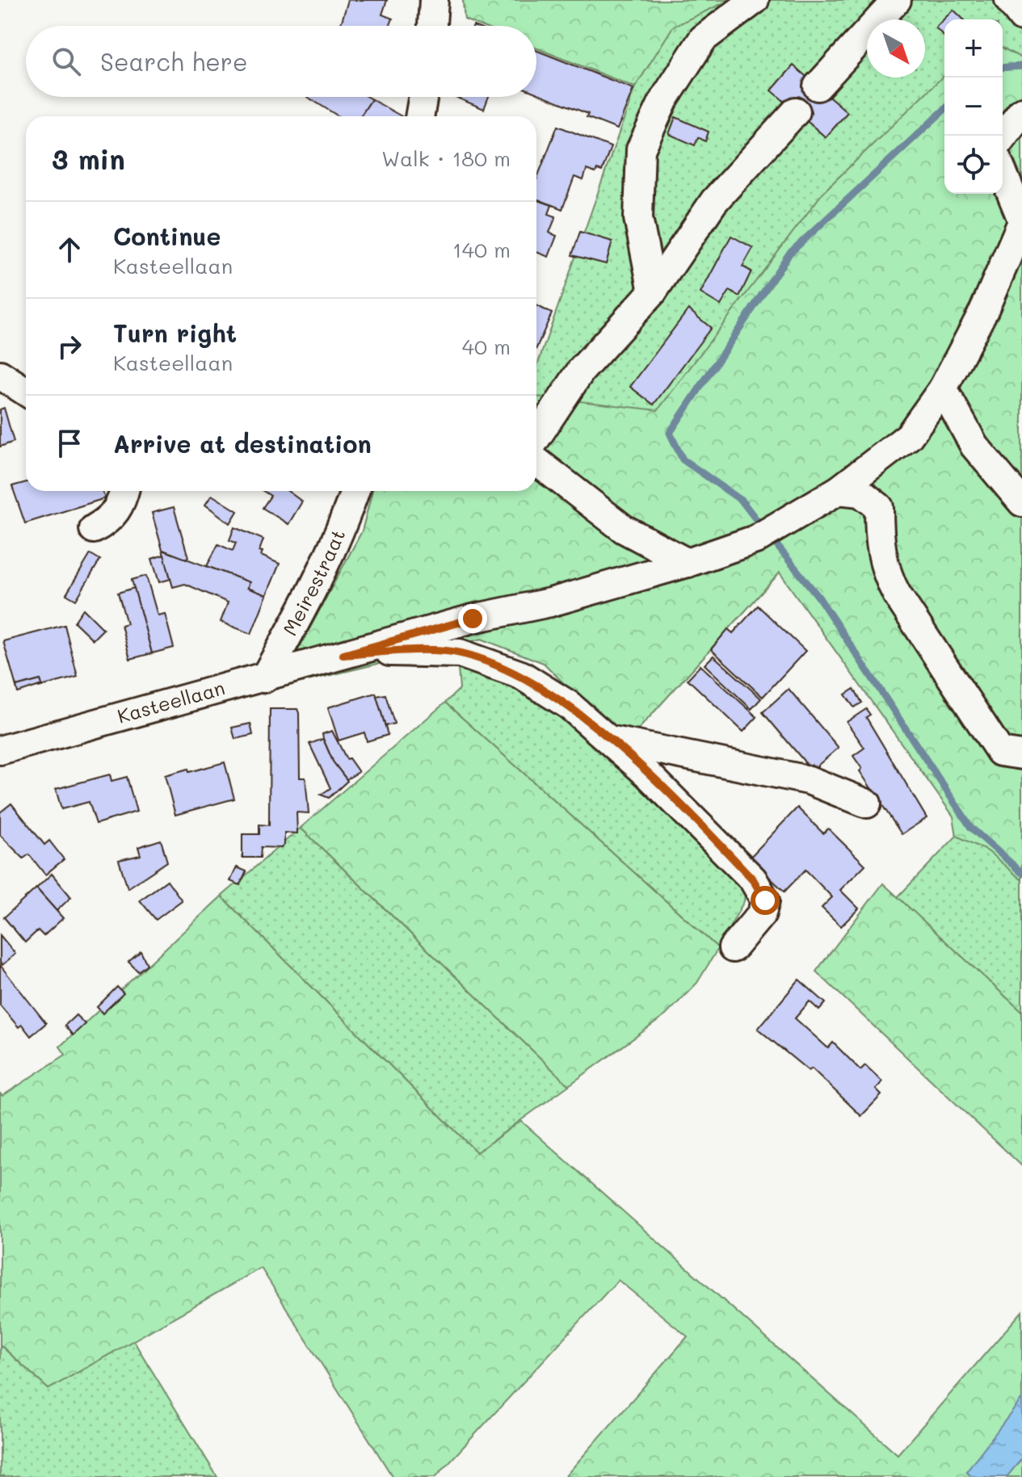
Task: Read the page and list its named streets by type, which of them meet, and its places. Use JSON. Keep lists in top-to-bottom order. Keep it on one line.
{"streets":{"street":["Meirestraat","Kasteellaan"]},"crossings":[["Meirestraat","Kasteellaan"]],"north":"bottom right","page":{"map_buttons":["+","−"],"search":"Search here","heading":["3 min","Walk · 180 m"],"list":[["Continue","Kasteellaan","140 m"],["Turn right","Kasteellaan","40 m"],"Arrive at destination"]}}
